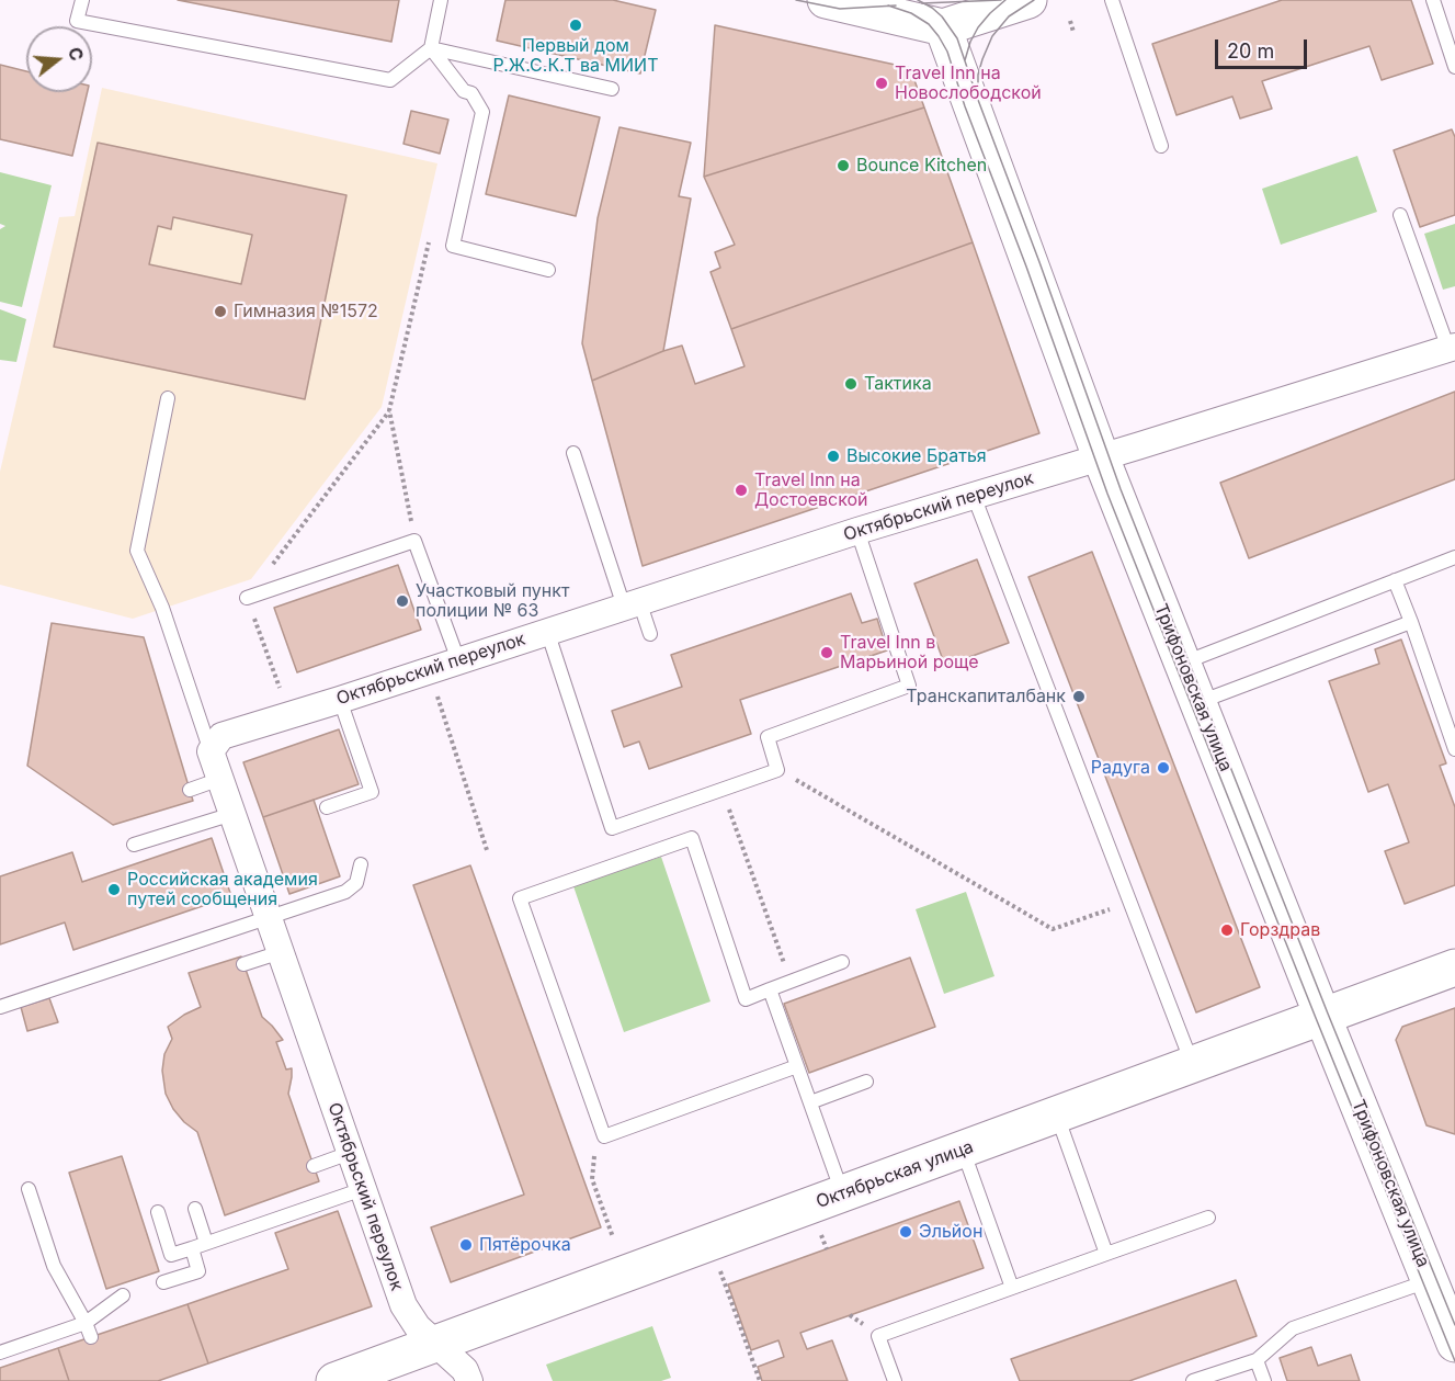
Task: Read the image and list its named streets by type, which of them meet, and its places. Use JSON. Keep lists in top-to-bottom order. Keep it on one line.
{"streets":{"street":["Октябрьский переулок","Трифоновская улица","Октябрьская улица"]},"crossings":[["Октябрьский переулок","Трифоновская улица"],["Октябрьский переулок","Октябрьская улица"],["Трифоновская улица","Октябрьская улица"]],"places":["Первый дом Р.Ж.С.К.Т ва МИИТ","Travel Inn на Новослободской","Bounce Kitchen","Гимназия №1572","Тактика","Высокие Братья","Travel Inn на Достоевской","Участковый пункт полиции № 63","Travel Inn в Марьиной роще","Транскапиталбанк","Радуга","Российская академия путей сообщения","Горздрав","Эльйон","Пятёрочка"],"scale_bar":"20 m","north":"right"}
